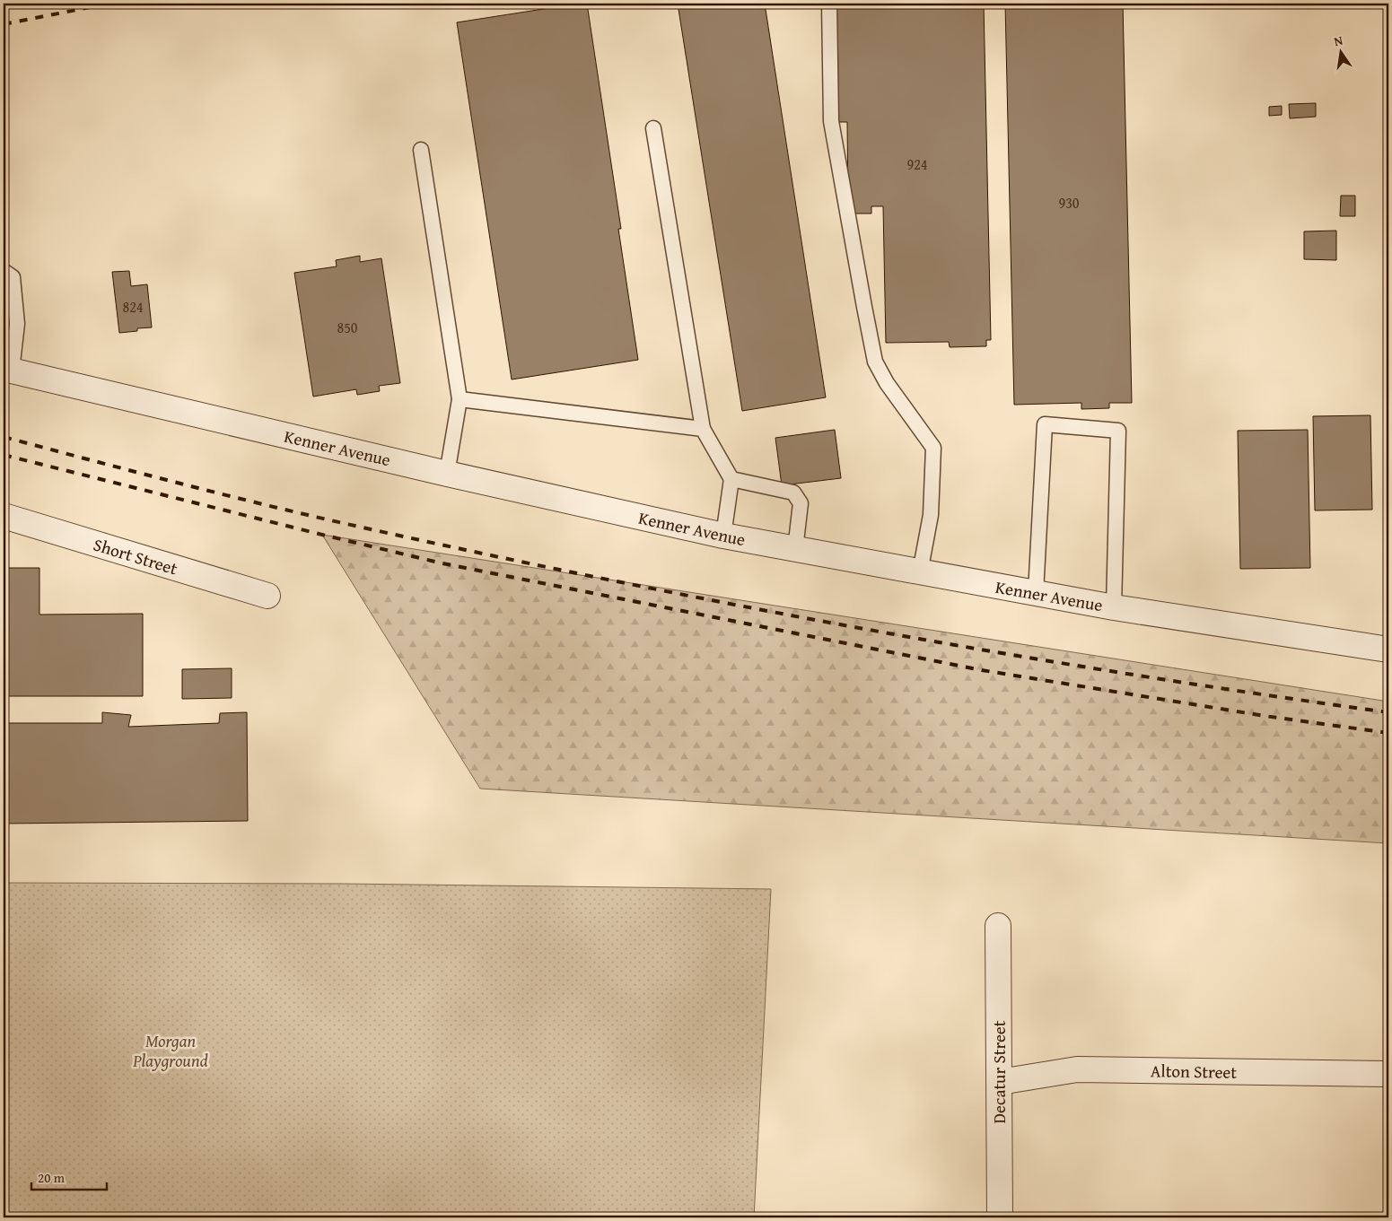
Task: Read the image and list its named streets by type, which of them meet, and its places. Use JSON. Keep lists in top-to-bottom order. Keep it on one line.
{"streets":{"street":["Kenner Avenue","Short Street","Alton Street","Decatur Street"]},"crossings":[["Alton Street","Decatur Street"]],"parks":["Morgan Playground"],"house_numbers":["924","930","824","850"],"scale_bar":"20 m","north":"top"}
